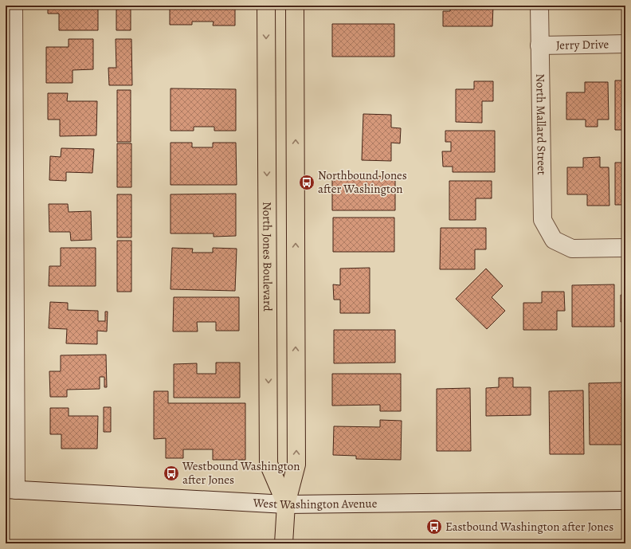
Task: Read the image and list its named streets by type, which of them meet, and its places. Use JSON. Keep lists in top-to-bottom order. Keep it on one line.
{"streets":{"main road":["North Jones Boulevard"],"street":["Jerry Drive","North Mallard Street","West Washington Avenue"]},"crossings":[["Jerry Drive","North Mallard Street"],["North Jones Boulevard","West Washington Avenue"]],"places":{"bus stop":["Northbound Jones after Washington","Westbound Washington after Jones","Eastbound Washington after Jones"]}}
